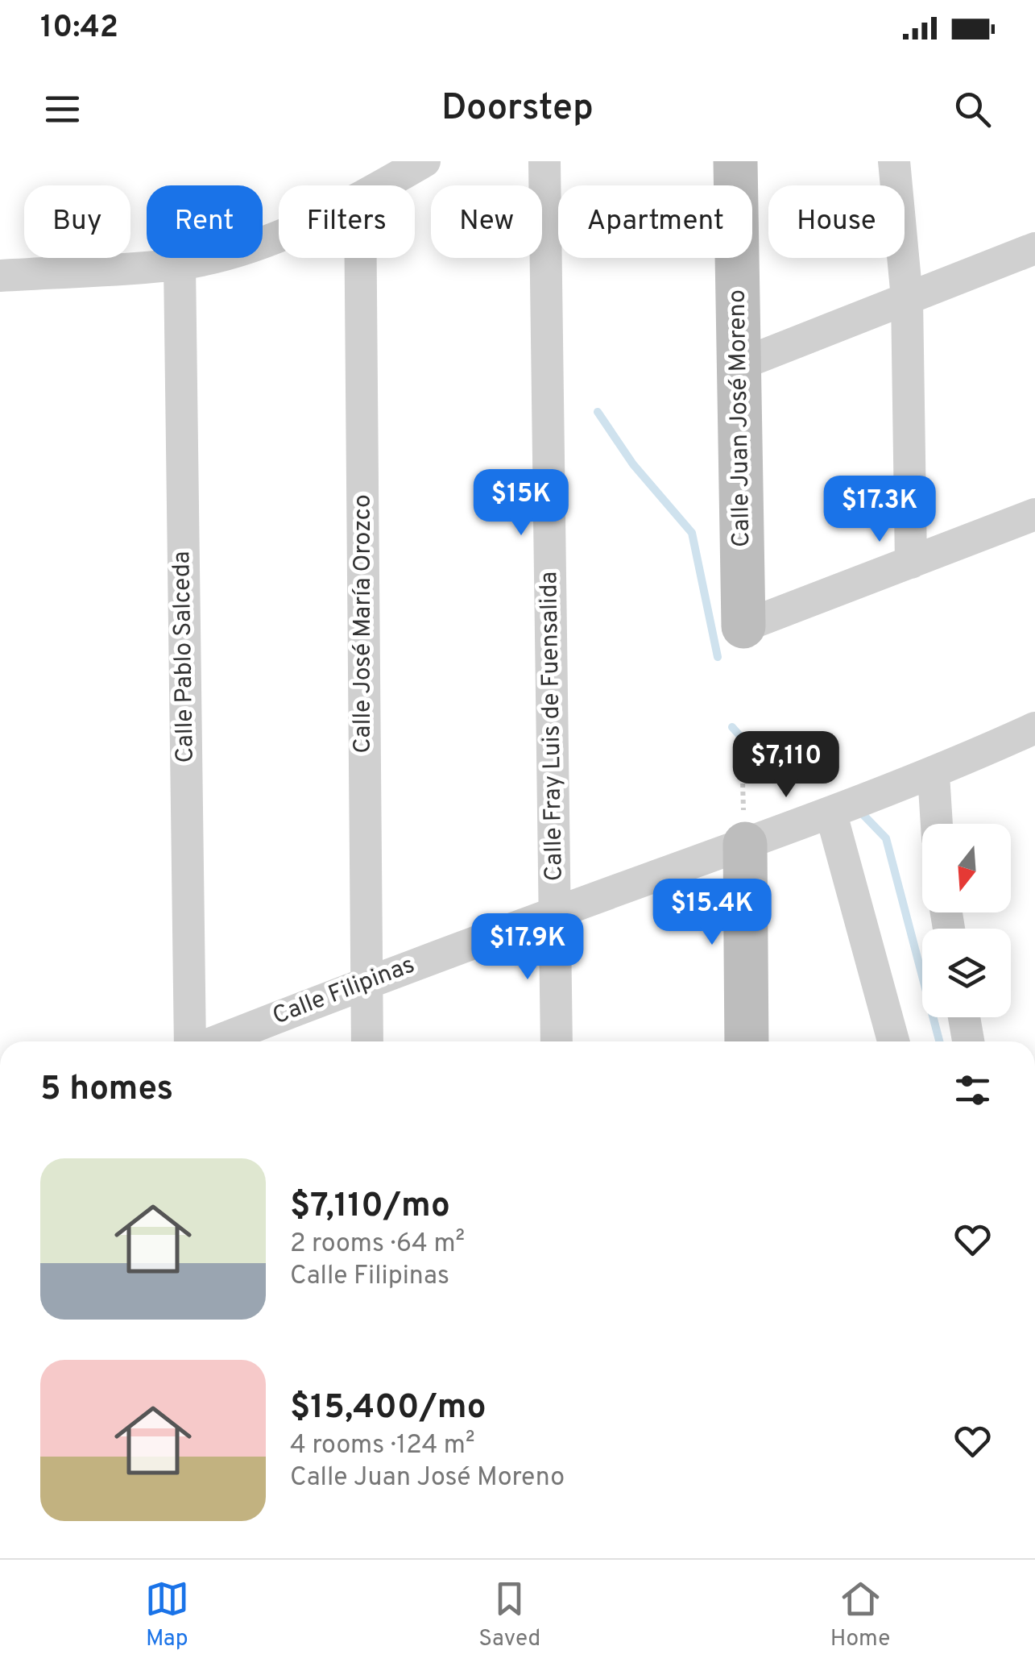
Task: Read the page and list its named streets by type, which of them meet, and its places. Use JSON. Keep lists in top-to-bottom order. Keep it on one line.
{"streets":{"street":["Calle Juan José Moreno","Calle José María Orozco","Calle Pablo Salceda","Calle Fray Luis de Fuensalida","Calle Filipinas"]},"crossings":[["Calle José María Orozco","Calle Filipinas"],["Calle Fray Luis de Fuensalida","Calle Filipinas"]],"north":"bottom","page":{"status":"10:42","header":"Doorstep","chip":["Buy","Rent","Filters","New","Apartment","House"],"price":["$15K","$17.3K","$7,110","$15.4K","$17.9K"],"heading":"5 homes","list":[{"name":"$7,110/mo","note":"2 rooms · 64 m² · Calle Filipinas"},{"name":"$15,400/mo","note":"4 rooms · 124 m² · Calle Juan José Moreno"}],"tabs":["Map","Saved","Home"]}}
